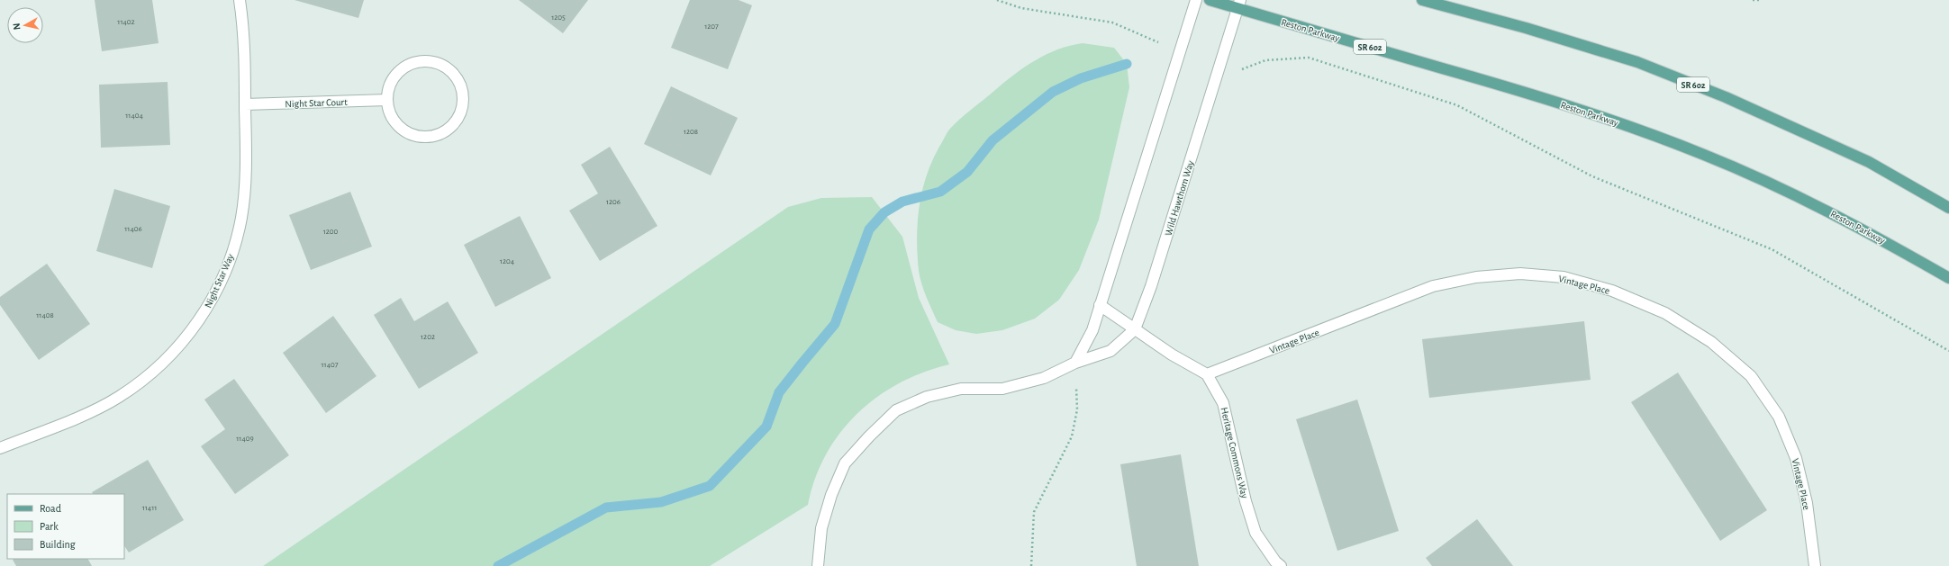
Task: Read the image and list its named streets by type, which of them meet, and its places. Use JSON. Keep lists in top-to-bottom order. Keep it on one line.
{"streets":{"main road":["Reston Parkway","SR 602"],"street":["Night Star Court","Wild Hawthorn Way","Night Star Way","Vintage Place","Heritage Commons Way"]},"crossings":[["Reston Parkway","Wild Hawthorn Way"],["Night Star Court","Night Star Way"],["Wild Hawthorn Way","Heritage Commons Way"],["Vintage Place","Heritage Commons Way"]],"house_numbers":["1205","11402","1207","11404","1208","1206","11406","1200","1204","11408","1202","11407","11409","11411"],"legend":["Road","Park","Building"],"north":"left"}
